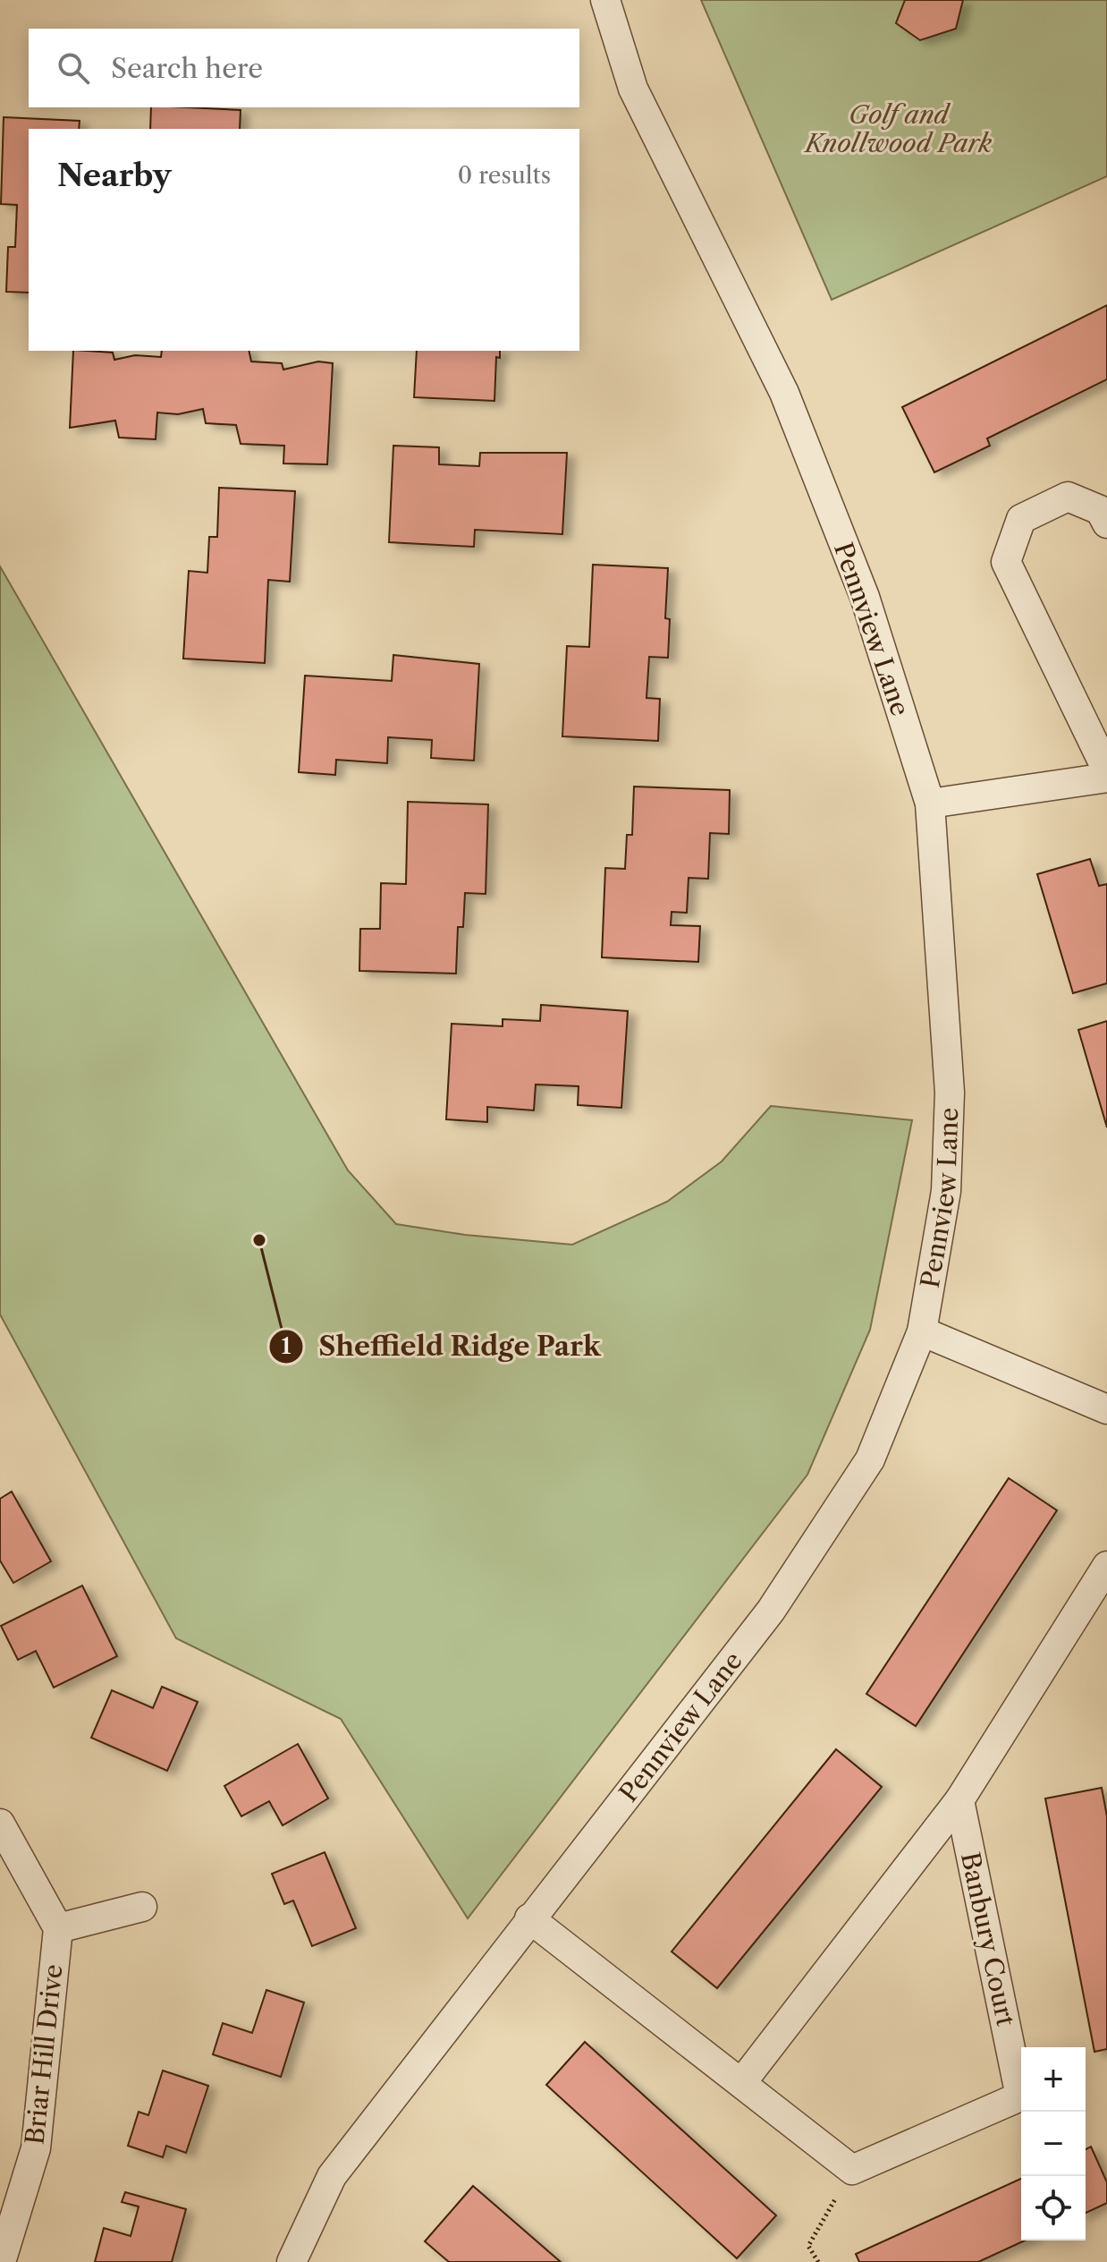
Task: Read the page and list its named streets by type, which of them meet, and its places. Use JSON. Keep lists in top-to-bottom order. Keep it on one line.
{"streets":{"street":["Pennview Lane","Banbury Court","Briar Hill Drive"]},"parks":["Golf and Knollwood Park"],"places":["Sheffield Ridge Park"],"page":{"search":"Search here","heading":["Nearby","0 results"],"map_buttons":["+","−"]}}
